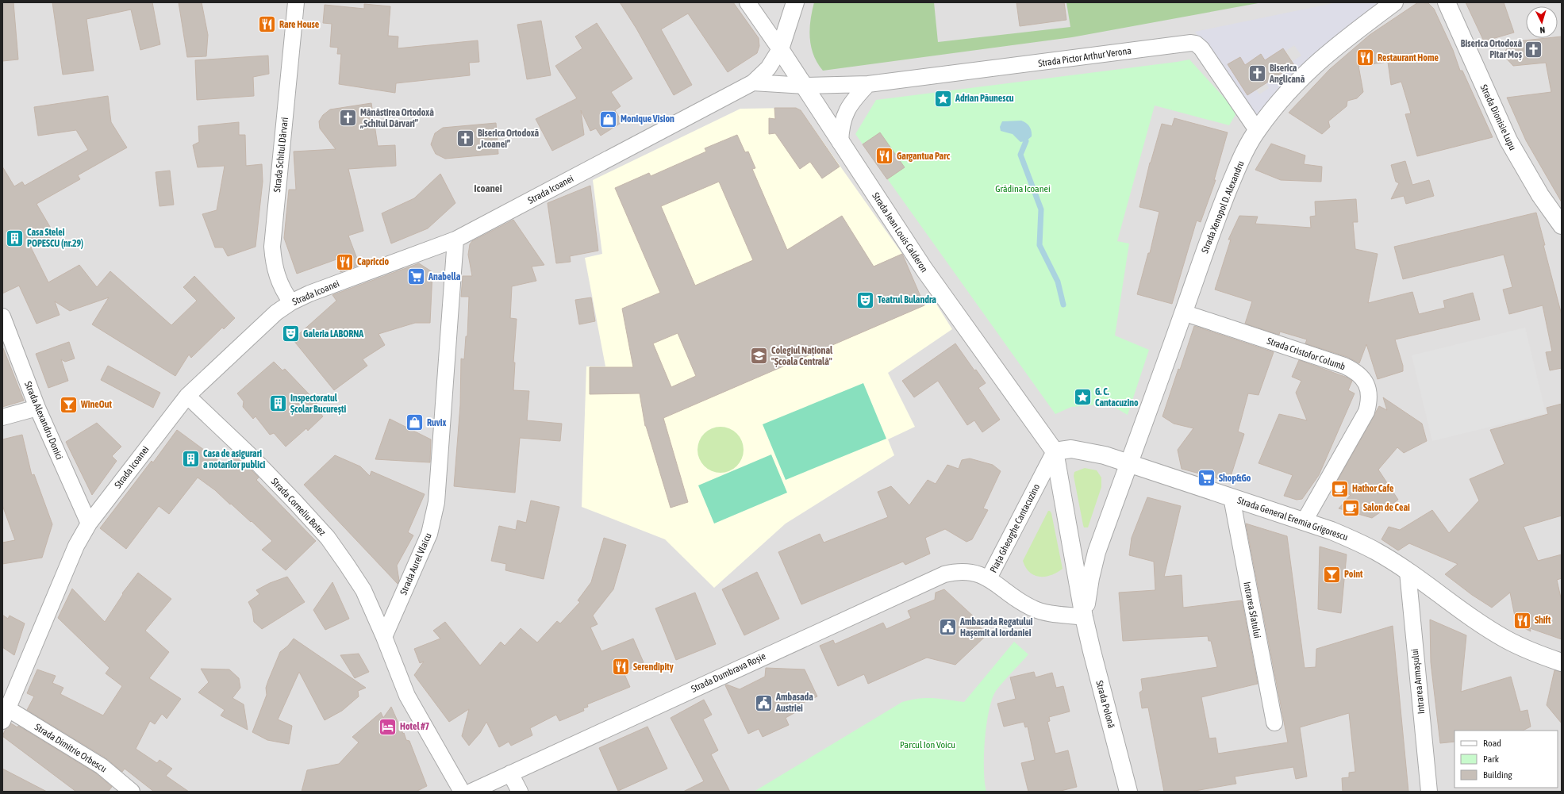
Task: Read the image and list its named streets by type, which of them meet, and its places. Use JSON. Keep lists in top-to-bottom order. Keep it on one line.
{"streets":{"street":["Strada Pictor Arthur Verona","Strada Dionisie Lupu","Strada Schitul Dârvari","Strada Icoanei","Strada Xenopol D. Alexandru","Strada Jean Louis Calderon","Strada Cristofor Columb","Strada Alexandru Donici","Strada Corneliu Botez","Strada General Eremia Grigorescu","Piața Gheorghe Cantacuzino","Strada Aurel Vlaicu","Intrarea Sfatului","Strada Dumbrava Roșie","Intrarea Armașului","Strada Polonă","Strada Dimitrie Orbescu"]},"crossings":[["Strada Pictor Arthur Verona","Strada Xenopol D. Alexandru"],["Strada Pictor Arthur Verona","Strada Jean Louis Calderon"],["Strada Schitul Dârvari","Strada Icoanei"],["Strada Icoanei","Strada Jean Louis Calderon"],["Strada Icoanei","Strada Alexandru Donici"],["Strada Icoanei","Strada Corneliu Botez"],["Strada Icoanei","Strada Aurel Vlaicu"],["Strada Icoanei","Strada Dimitrie Orbescu"],["Strada Xenopol D. Alexandru","Strada Cristofor Columb"],["Strada Xenopol D. Alexandru","Strada General Eremia Grigorescu"],["Strada Jean Louis Calderon","Piața Gheorghe Cantacuzino"],["Strada Cristofor Columb","Strada General Eremia Grigorescu"],["Strada Corneliu Botez","Strada Aurel Vlaicu"],["Strada General Eremia Grigorescu","Intrarea Sfatului"],["Strada General Eremia Grigorescu","Intrarea Armașului"],["Piața Gheorghe Cantacuzino","Strada Dumbrava Roșie"],["Piața Gheorghe Cantacuzino","Strada Polonă"]],"districts":["Icoanei"],"parks":["Grădina Icoanei","Parcul Ion Voicu"],"places":{"restaurant":["Rare House","Restaurant Home","Gargantua Parc","Capriccio","Shift","Serendipity"],"church":["Biserica Ortodoxă Pitar Moș","Biserica Anglicană","Mănăstirea Ortodoxă „Schitul Dârvari”","Biserica Ortodoxă „Icoanei”"],"place":["Adrian Păunescu","G. C. Cantacuzino"],"shop":["Monique Vision","Ruvix"],"building":["Casa Stelei POPESCU (nr.29)","Inspectoratul Școlar București","Casa de asigurari a notarilor publici"],"supermarket":["Anabella","Shop&Go"],"theatre":["Teatrul Bulandra","Galeria LABORNA"],"school or university":["Colegiul Național \"Școala Centrală\""],"bar":["WineOut","Point"],"cafe":["Hathor Cafe","Salon de Ceai"],"public building":["Ambasada Regatului Haşemit al Iordaniei","Ambasada Austriei"],"hotel":["Hotel #7"]},"legend":["Road","Park","Building"],"north":"bottom"}
